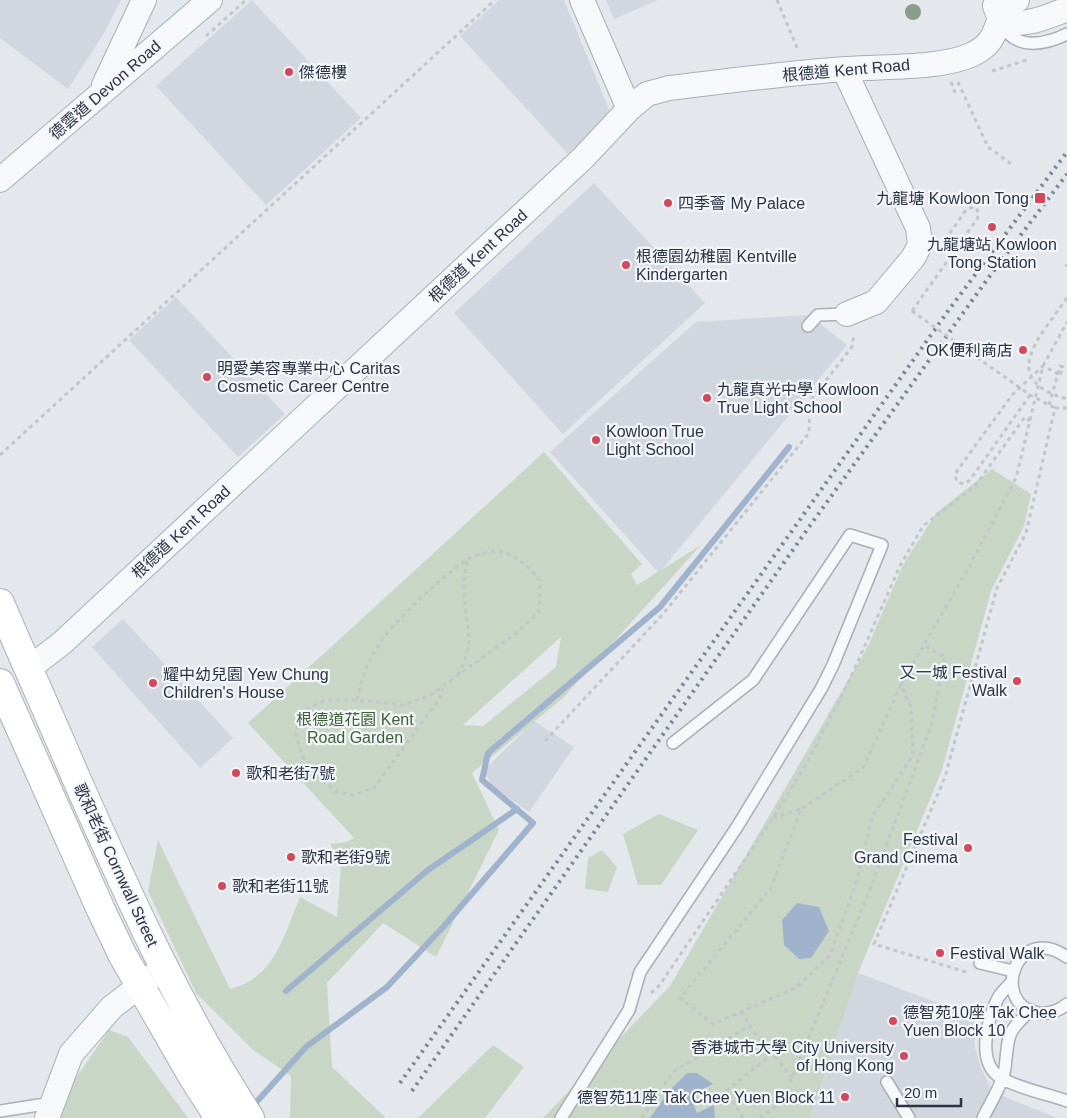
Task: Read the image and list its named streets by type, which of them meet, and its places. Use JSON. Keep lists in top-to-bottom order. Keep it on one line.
{"streets":{"main road":["歌和老街 Cornwall Street"],"street":["根德道 Kent Road","德雲道 Devon Road"]},"crossings":[["根德道 Kent Road","歌和老街 Cornwall Street"]],"parks":["根德道花園 Kent Road Garden"],"places":{"other":["傑德樓","四季薈 My Palace","九龍塘站 Kowloon Tong Station","根德園幼稚園 Kentville Kindergarten","OK便利商店","明愛美容專業中心 Caritas Cosmetic Career Centre","九龍真光中學 Kowloon True Light School","Kowloon True Light School","又一城 Festival Walk","耀中幼兒園 Yew Chung Children's House","歌和老街7號","Festival Grand Cinema","歌和老街9號","歌和老街11號","Festival Walk","德智苑10座 Tak Chee Yuen Block 10","香港城市大學 City University of Hong Kong","德智苑11座 Tak Chee Yuen Block 11"],"transit":["九龍塘 Kowloon Tong"]},"scale_bar":"20 m"}
